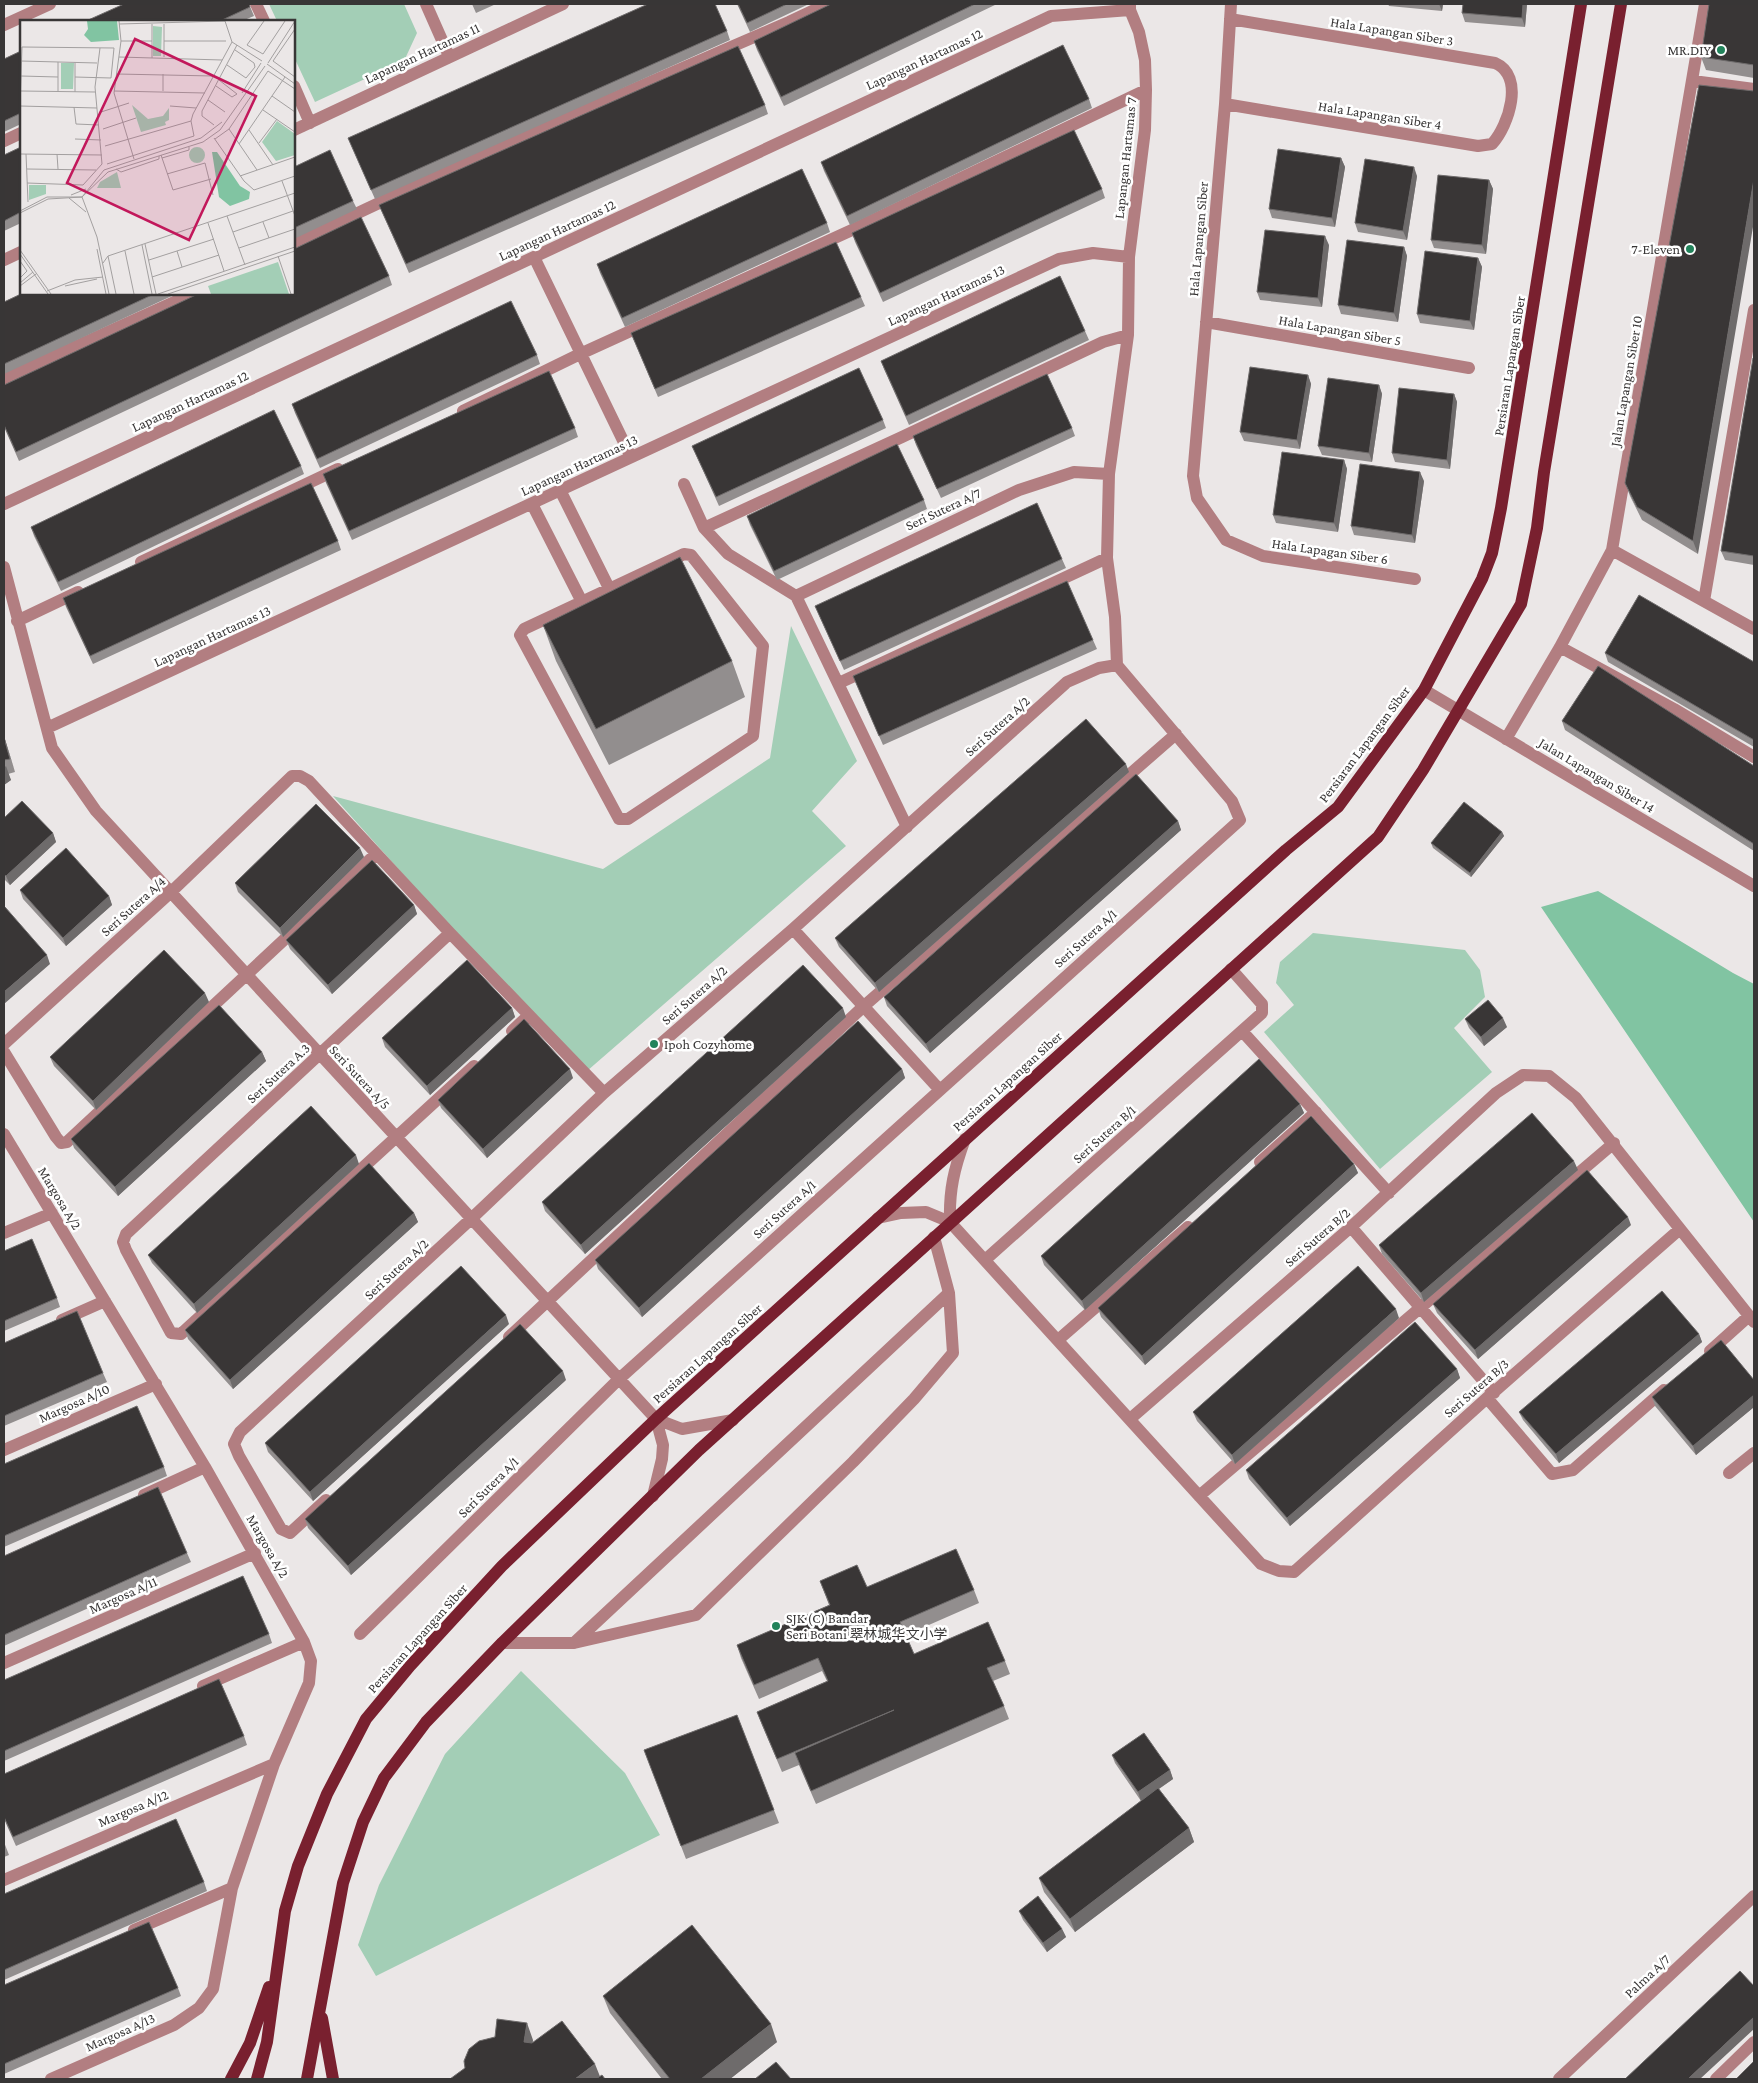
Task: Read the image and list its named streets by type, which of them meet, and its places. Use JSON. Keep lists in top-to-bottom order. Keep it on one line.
{"streets":{"main road":["Persiaran Lapangan Siber"],"street":["Hala Lapangan Siber 3","Lapangan Hartamas 11","Lapangan Hartamas 12","Hala Lapangan Siber 4","Lapangan Hartamas 7","Hala Lapangan Siber","Lapangan Hartamas 13","Hala Lapangan Siber 5","Jalan Lapangan Siber 10","Seri Sutera A/7","Hala Lapagan Siber 6","Seri Sutera A/2","Jalan Lapangan Siber 14","Seri Sutera A/4","Seri Sutera A/1","Seri Sutera A.3","Seri Sutera A/5","Seri Sutera B/1","Margosa A/2","Seri Sutera B/2","Seri Sutera B/3","Margosa A/10","Margosa A/11","Margosa A/12","Palma A/7","Margosa A/13"]},"crossings":[["Hala Lapangan Siber 3","Hala Lapangan Siber 4"],["Hala Lapangan Siber 3","Hala Lapangan Siber"],["Lapangan Hartamas 12","Lapangan Hartamas 7"],["Hala Lapangan Siber 4","Hala Lapangan Siber"],["Lapangan Hartamas 7","Lapangan Hartamas 13"],["Lapangan Hartamas 7","Seri Sutera A/7"],["Lapangan Hartamas 7","Seri Sutera A/2"],["Hala Lapangan Siber","Hala Lapangan Siber 5"],["Hala Lapangan Siber","Hala Lapagan Siber 6"],["Lapangan Hartamas 13","Seri Sutera A/5"],["Persiaran Lapangan Siber","Jalan Lapangan Siber 14"],["Persiaran Lapangan Siber","Seri Sutera A/5"],["Jalan Lapangan Siber 10","Jalan Lapangan Siber 14"],["Seri Sutera A/2","Seri Sutera A/5"],["Seri Sutera A/4","Seri Sutera A/5"],["Seri Sutera A/1","Seri Sutera A/5"],["Seri Sutera A.3","Seri Sutera A/5"],["Margosa A/2","Margosa A/10"],["Margosa A/2","Margosa A/11"],["Margosa A/2","Margosa A/12"],["Margosa A/2","Margosa A/13"]],"places":["MR.DIY","7-Eleven","Ipoh Cozyhome","SJK (C) Bandar Seri Botani 翠林城华文小学"]}
